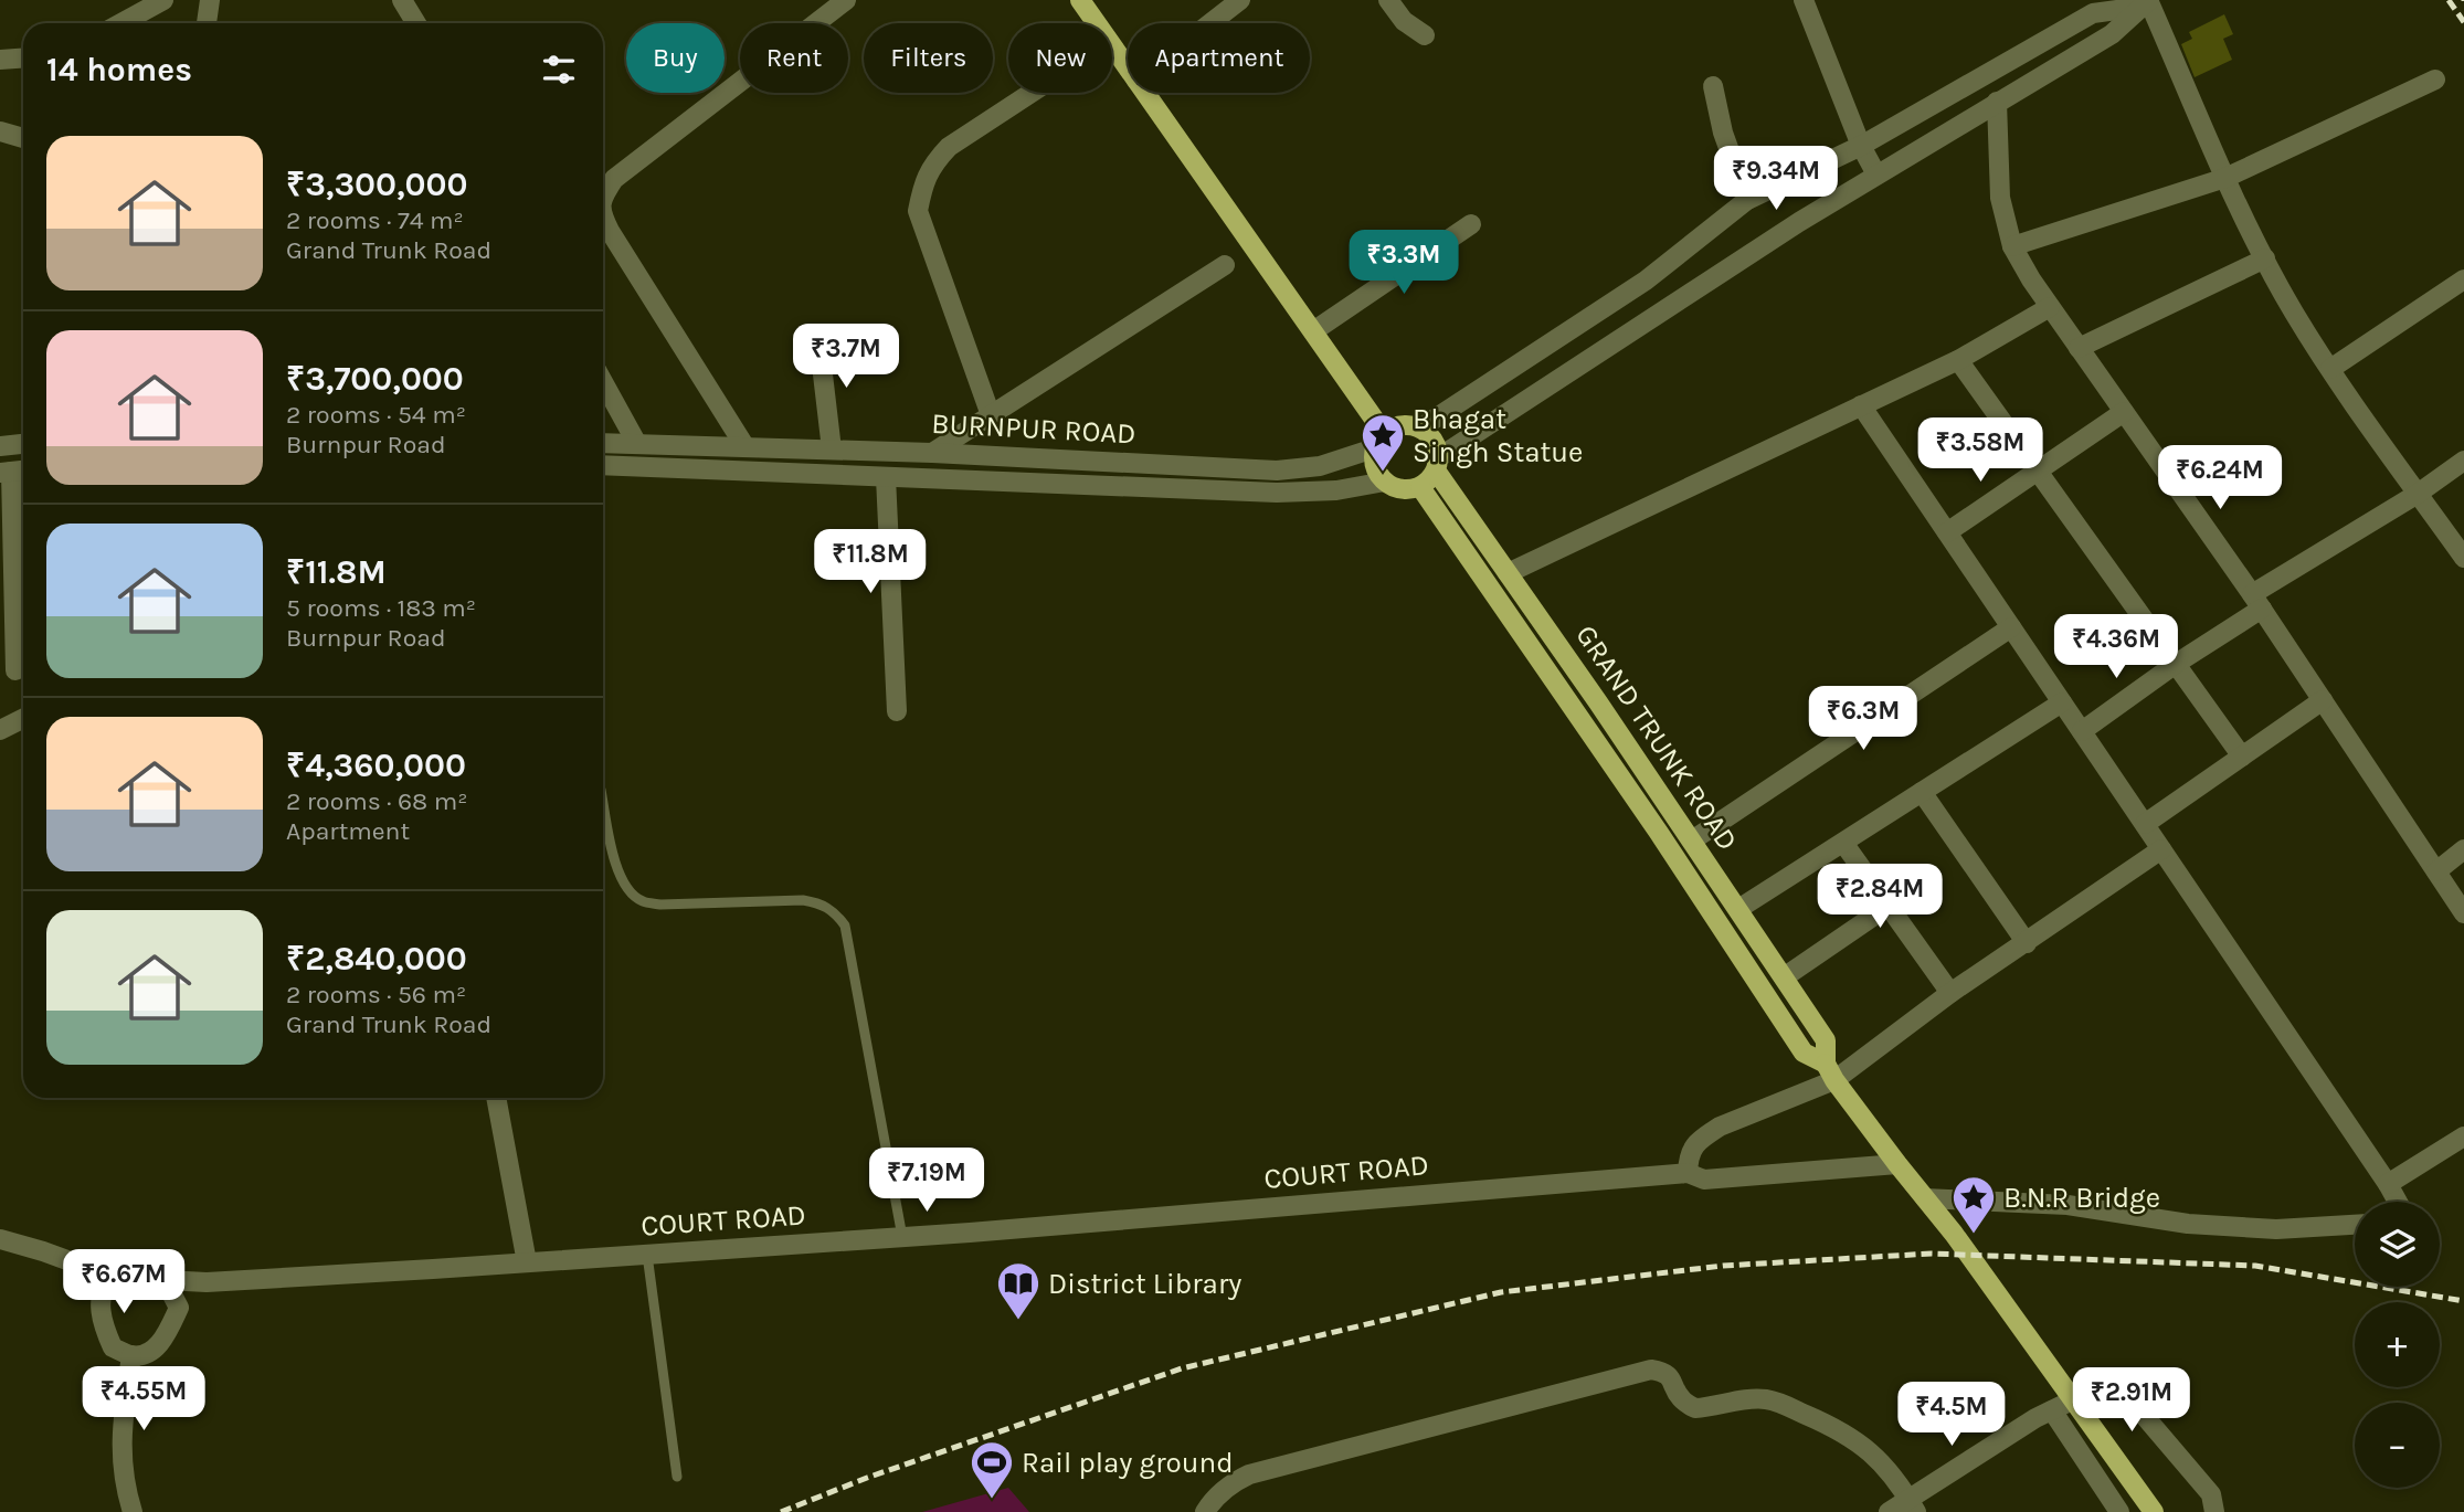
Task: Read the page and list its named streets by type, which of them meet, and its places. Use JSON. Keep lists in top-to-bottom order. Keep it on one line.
{"streets":{"main road":["GRAND TRUNK ROAD"],"street":["BURNPUR ROAD","COURT ROAD"]},"crossings":[["BURNPUR ROAD","GRAND TRUNK ROAD"]],"places":{"place":["Bhagat Singh Statue","B.N.R Bridge"],"library":["District Library"],"sports":["Rail play ground"]},"page":{"chip":["Buy","Rent","Filters","New","Apartment"],"heading":"14 homes","list":[{"name":"₹3,300,000","note":"2 rooms · 74 m² · Grand Trunk Road"},{"name":"₹3,700,000","note":"2 rooms · 54 m² · Burnpur Road"},{"name":"₹11.8M","note":"5 rooms · 183 m² · Burnpur Road"},{"name":"₹4,360,000","note":"2 rooms · 68 m² · Apartment"},{"name":"₹2,840,000","note":"2 rooms · 56 m² · Grand Trunk Road"}],"price":["₹9.34M","₹3.3M","₹3.7M","₹3.58M","₹6.24M","₹11.8M","₹4.36M","₹6.3M","₹2.84M","₹7.19M","₹6.67M","₹4.55M","₹2.91M","₹4.5M"],"map_buttons":["+","−"]}}
